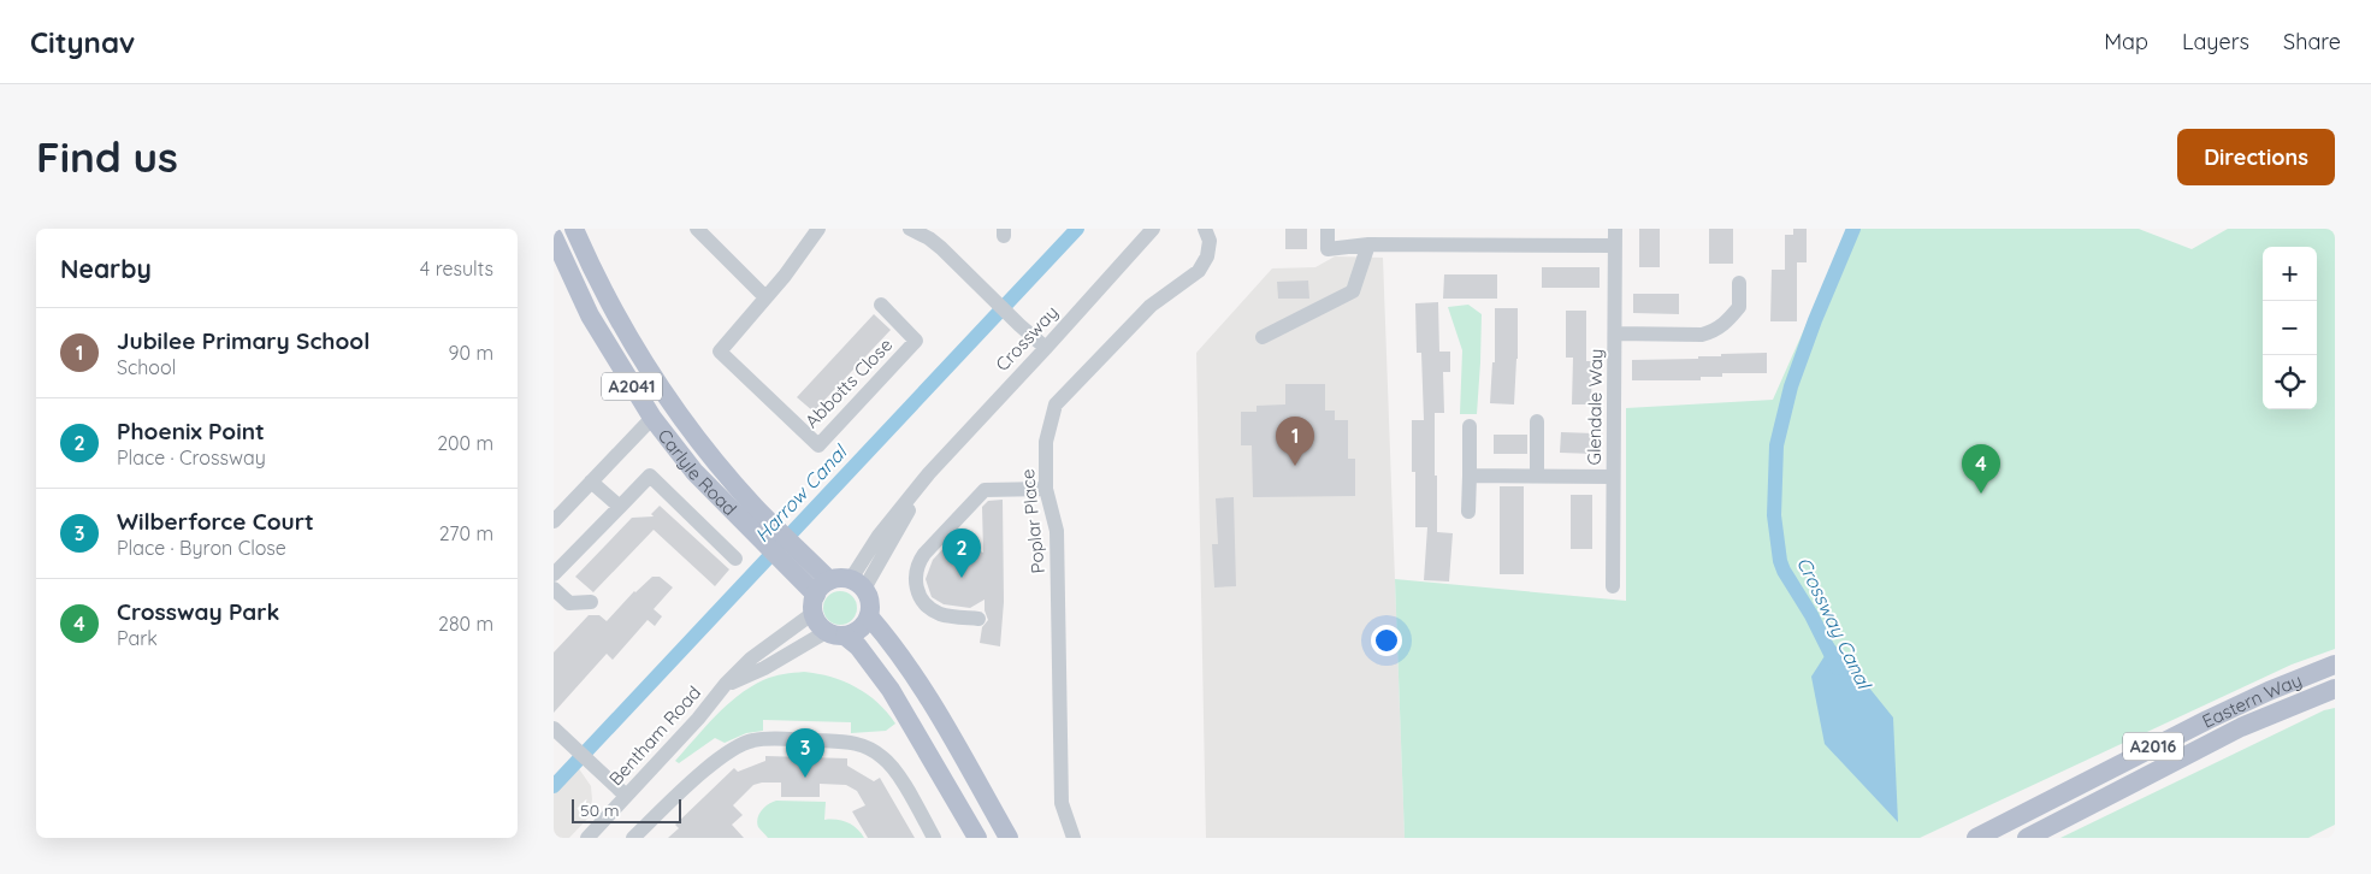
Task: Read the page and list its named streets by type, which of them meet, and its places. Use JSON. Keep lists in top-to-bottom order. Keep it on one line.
{"streets":{"main road":["A2041","Carlyle Road","Eastern Way","A2016"],"street":["Crossway","Abbotts Close","Glendale Way","Poplar Place","Bentham Road"]},"crossings":[["Crossway","A2041"],["Crossway","Carlyle Road"],["Crossway","Bentham Road"],["A2041","Carlyle Road"],["A2041","Bentham Road"],["Carlyle Road","Bentham Road"]],"water":["Harrow Canal","Crossway Canal"],"scale_bar":"50 m","page":{"header":"Citynav","nav":["Map","Layers","Share"],"buttons":"Directions","title":"Find us","heading":["Nearby","4 results"],"map_buttons":["+","−"],"list":[{"mark":"1","name":"Jubilee Primary School","note":"School","value":"90 m"},{"mark":"2","name":"Phoenix Point","note":"Place · Crossway","value":"200 m"},{"mark":"3","name":"Wilberforce Court","note":"Place · Byron Close","value":"270 m"},{"mark":"4","name":"Crossway Park","note":"Park","value":"280 m"}],"pins":["1","4","2","3"],"scale":"50 m"}}
